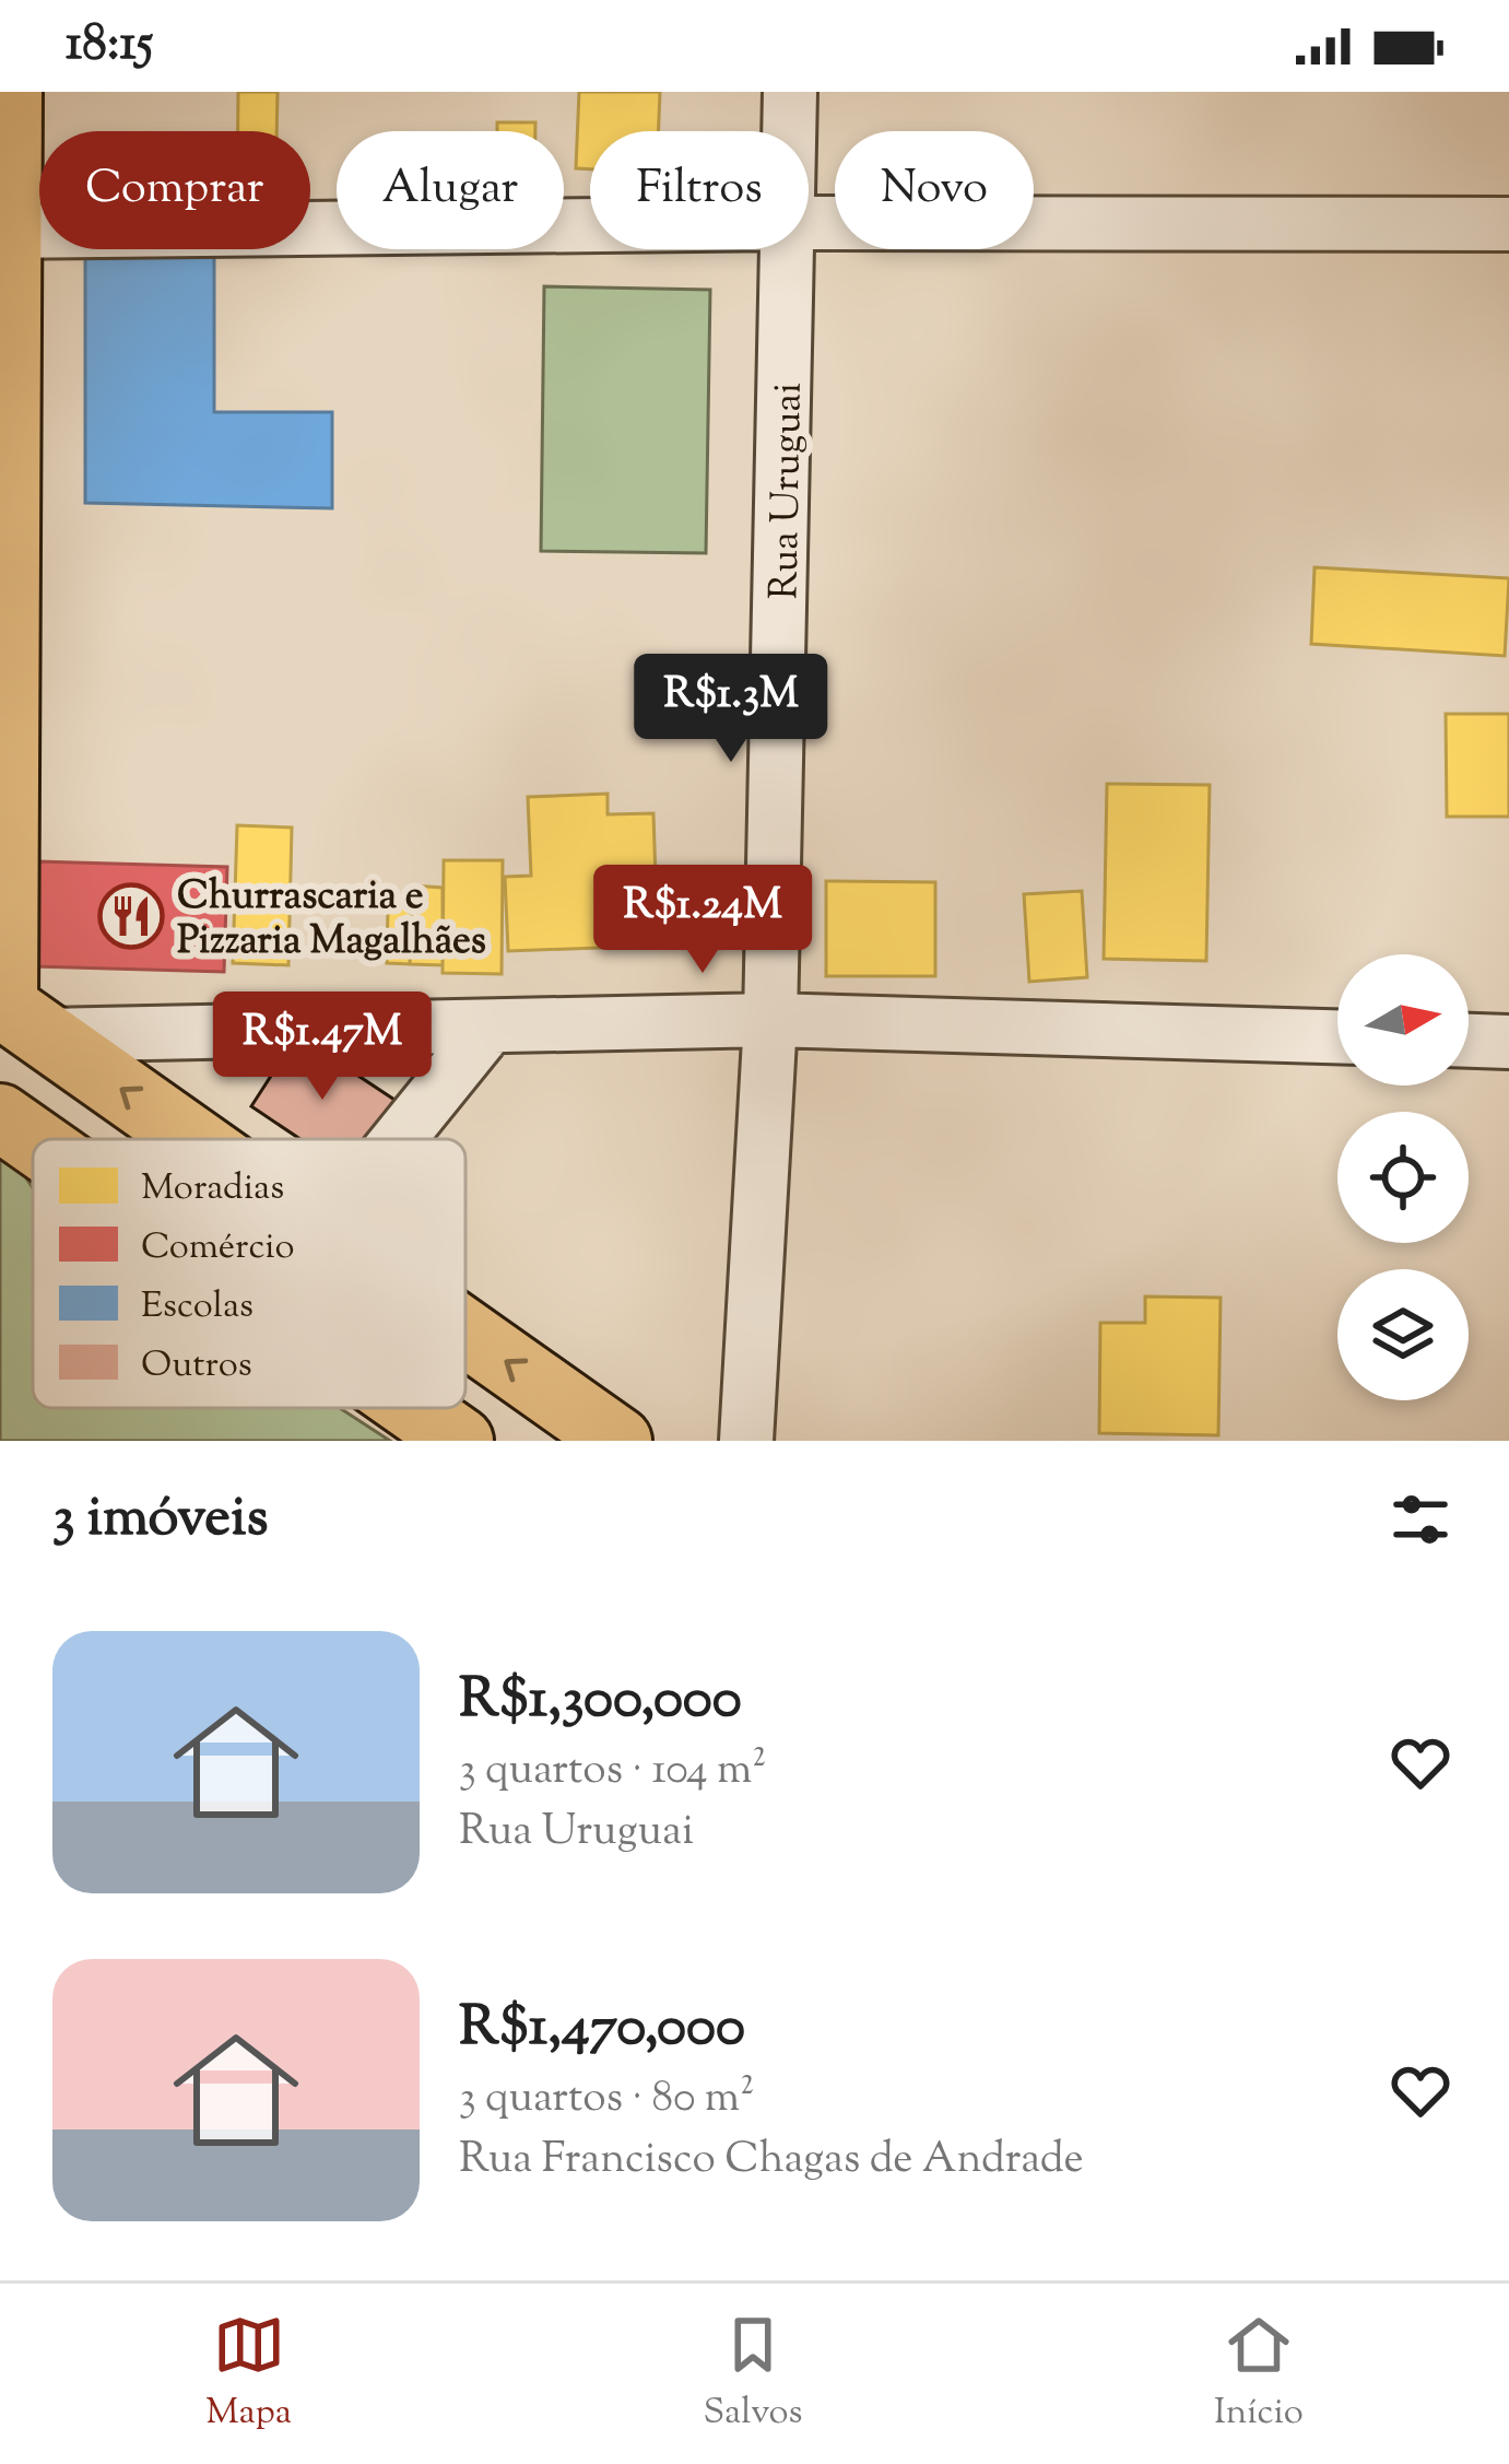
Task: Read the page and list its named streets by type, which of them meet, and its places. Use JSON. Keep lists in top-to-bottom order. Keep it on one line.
{"streets":{"street":["Rua Uruguai"]},"places":{"restaurant":["Churrascaria e Pizzaria Magalhães"]},"legend":["Moradias","Comércio","Escolas","Outros"],"north":"right","page":{"status":"18:15","chip":["Comprar","Alugar","Filtros","Novo"],"price":["R$1.3M","R$1.24M","R$1.47M"],"heading":"3 imóveis","list":[{"name":"R$1,300,000","note":"3 quartos · 104 m² · Rua Uruguai"},{"name":"R$1,470,000","note":"3 quartos · 80 m² · Rua Francisco Chagas de Andrade"}],"tabs":["Mapa","Salvos","Início"]}}
